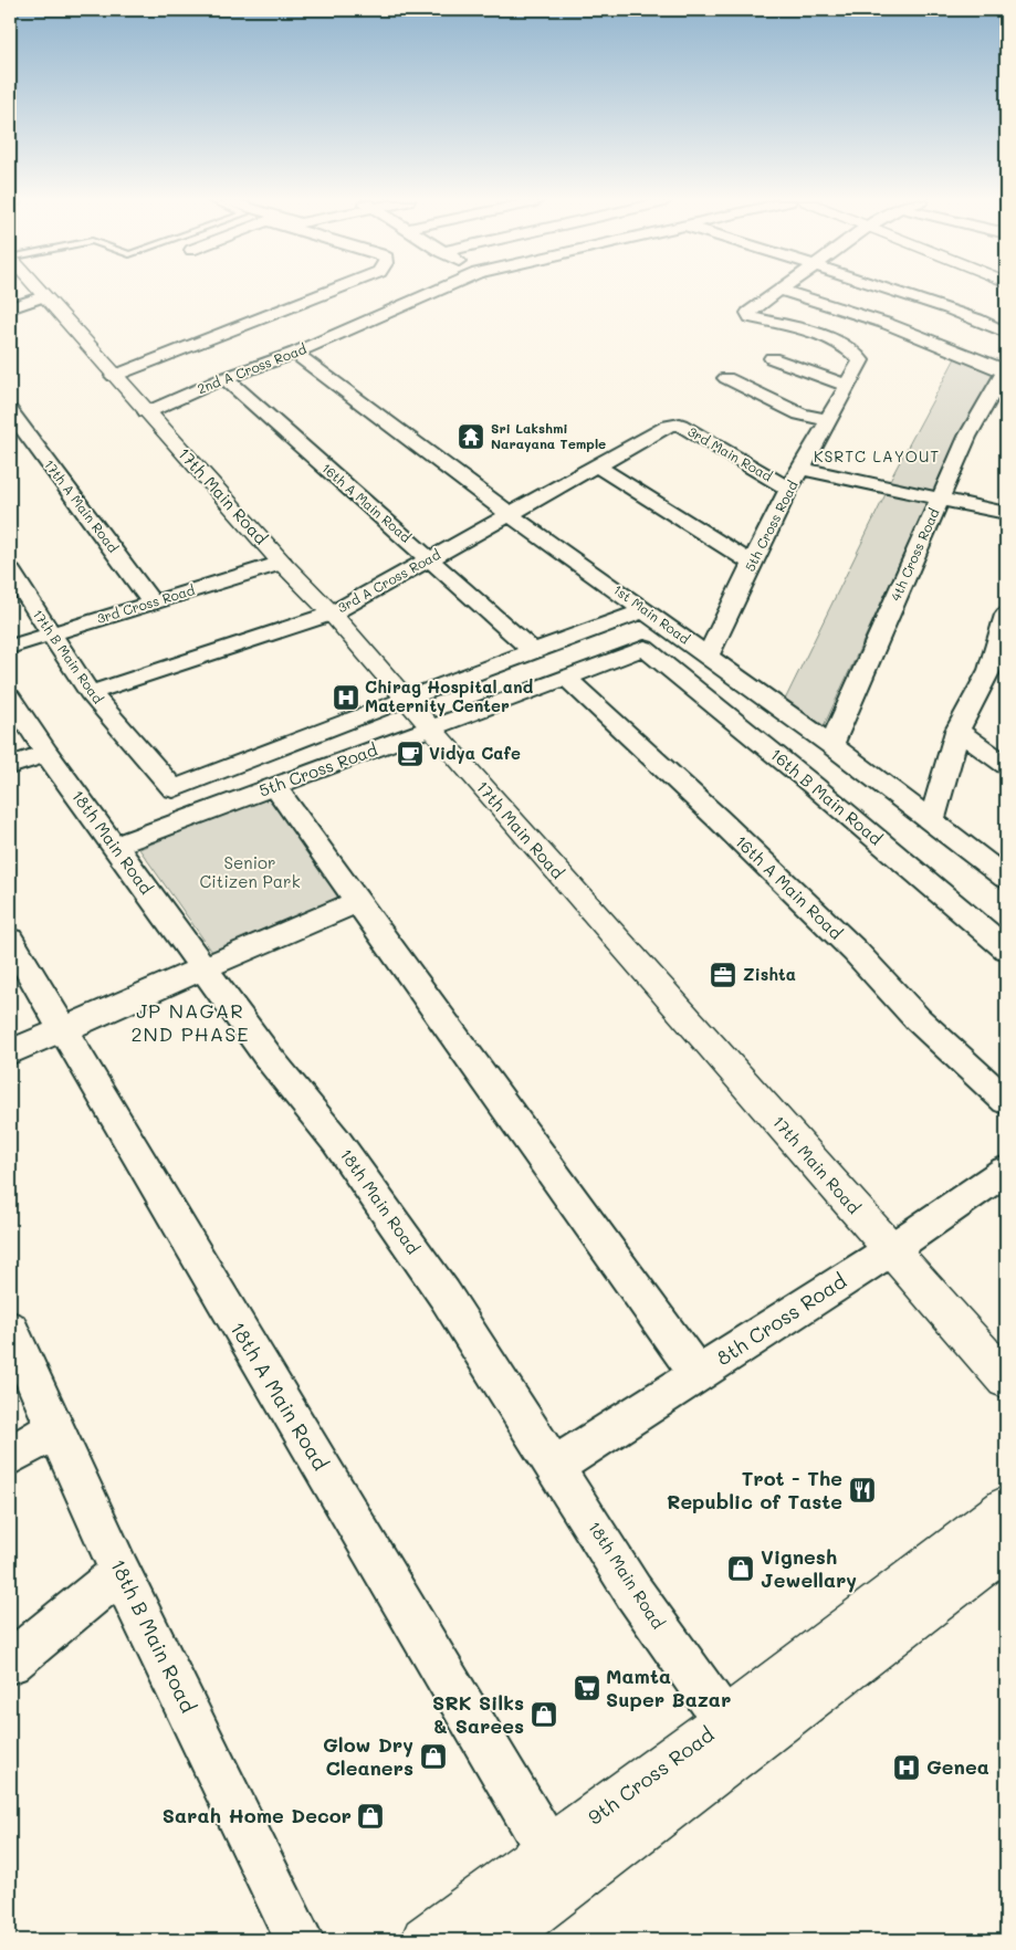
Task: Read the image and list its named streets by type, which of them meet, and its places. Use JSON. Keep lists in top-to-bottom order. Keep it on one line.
{"streets":{"street":["2nd A Cross Road","3rd Main Road","17th Main Road","16th A Main Road","17th A Main Road","5th Cross Road","4th Cross Road","3rd A Cross Road","3rd Cross Road","1st Main Road","17th B Main Road","16th B Main Road","18th Main Road","8th Cross Road","18th A Main Road","18th B Main Road","9th Cross Road"]},"crossings":[["2nd A Cross Road","17th Main Road"],["2nd A Cross Road","16th A Main Road"],["2nd A Cross Road","1st Main Road"],["3rd Main Road","5th Cross Road"],["3rd Main Road","3rd A Cross Road"],["17th Main Road","5th Cross Road"],["17th Main Road","3rd A Cross Road"],["17th Main Road","3rd Cross Road"],["17th Main Road","8th Cross Road"],["16th A Main Road","5th Cross Road"],["16th A Main Road","3rd A Cross Road"],["17th A Main Road","3rd Cross Road"],["5th Cross Road","1st Main Road"],["5th Cross Road","16th B Main Road"],["5th Cross Road","18th Main Road"],["4th Cross Road","1st Main Road"],["3rd A Cross Road","1st Main Road"],["3rd A Cross Road","17th B Main Road"],["3rd Cross Road","17th B Main Road"],["18th Main Road","8th Cross Road"],["18th Main Road","9th Cross Road"],["18th A Main Road","9th Cross Road"]],"districts":["KSRTC LAYOUT","JP NAGAR 2ND PHASE"],"parks":["Senior Citizen Park"],"places":{"temple":["Sri Lakshmi Narayana Temple"],"hospital":["Chirag Hospital and Maternity Center","Genea"],"cafe":["Vidya Cafe"],"office":["Zishta"],"restaurant":["Trot - The Republic of Taste"],"shop":["Vignesh Jewellary","SRK Silks & Sarees","Glow Dry Cleaners","Sarah Home Decor"],"supermarket":["Mamta Super Bazar"]}}
